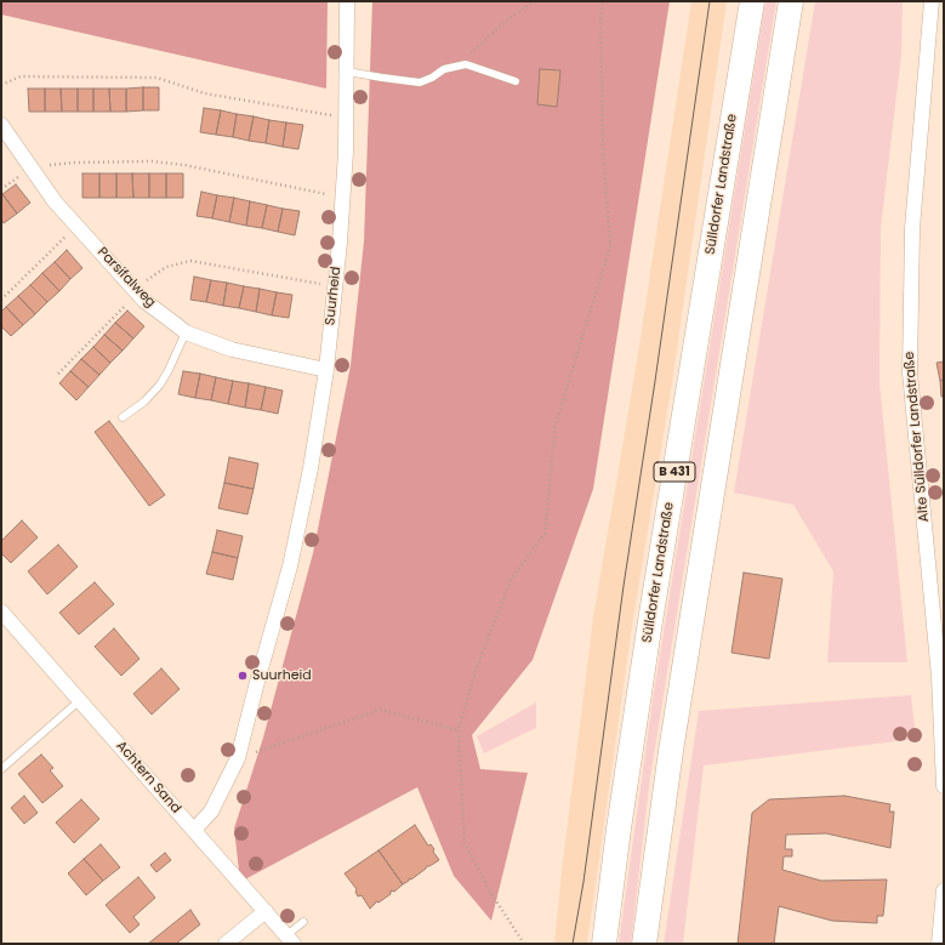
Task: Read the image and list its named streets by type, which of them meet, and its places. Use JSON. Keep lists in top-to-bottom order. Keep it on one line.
{"streets":{"highway":["Sülldorfer Landstraße","B 431"],"street":["Parsifalweg","Suurheid","Alte Sülldorfer Landstraße","Achtern Sand"]},"crossings":[["Parsifalweg","Suurheid"],["Suurheid","Achtern Sand"]],"places":["Suurheid"]}
